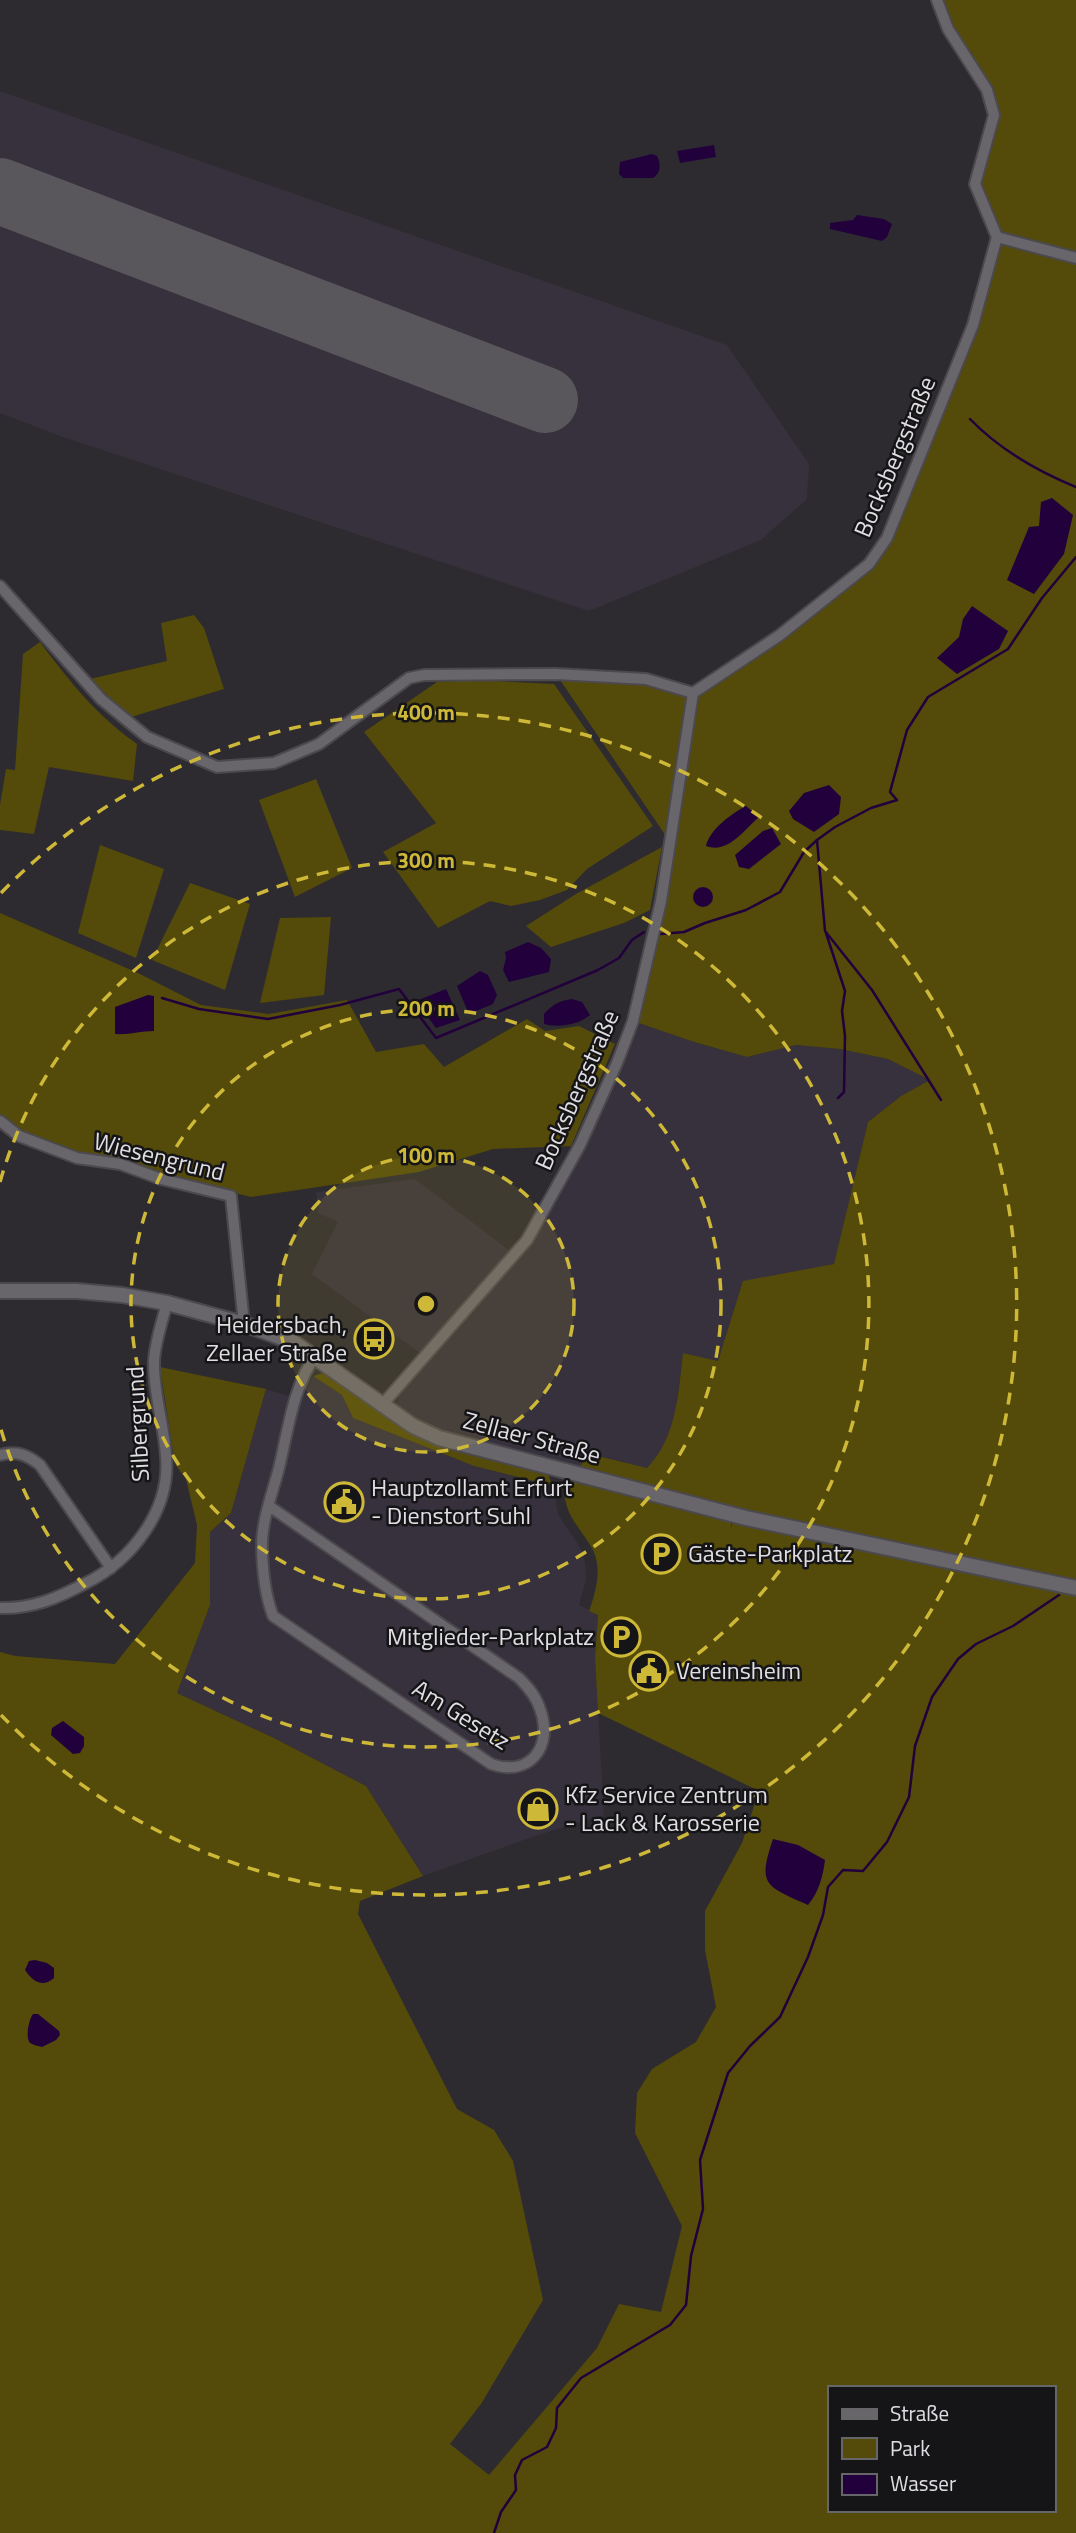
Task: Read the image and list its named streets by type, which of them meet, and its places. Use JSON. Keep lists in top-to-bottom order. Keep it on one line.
{"streets":{"street":["Bocksbergstraße","Wiesengrund","Silbergrund","Zellaer Straße","Am Gesetz"]},"crossings":[["Bocksbergstraße","Zellaer Straße"],["Wiesengrund","Zellaer Straße"],["Silbergrund","Zellaer Straße"],["Zellaer Straße","Am Gesetz"]],"places":{"bus stop":["Heidersbach, Zellaer Straße"],"public building":["Hauptzollamt Erfurt - Dienstort Suhl","Vereinsheim"],"parking":["Gäste-Parkplatz","Mitglieder-Parkplatz"],"shop":["Kfz Service Zentrum - Lack & Karosserie"]},"legend":["Straße","Park","Wasser"],"rings":["400 m","300 m","200 m","100 m"]}
